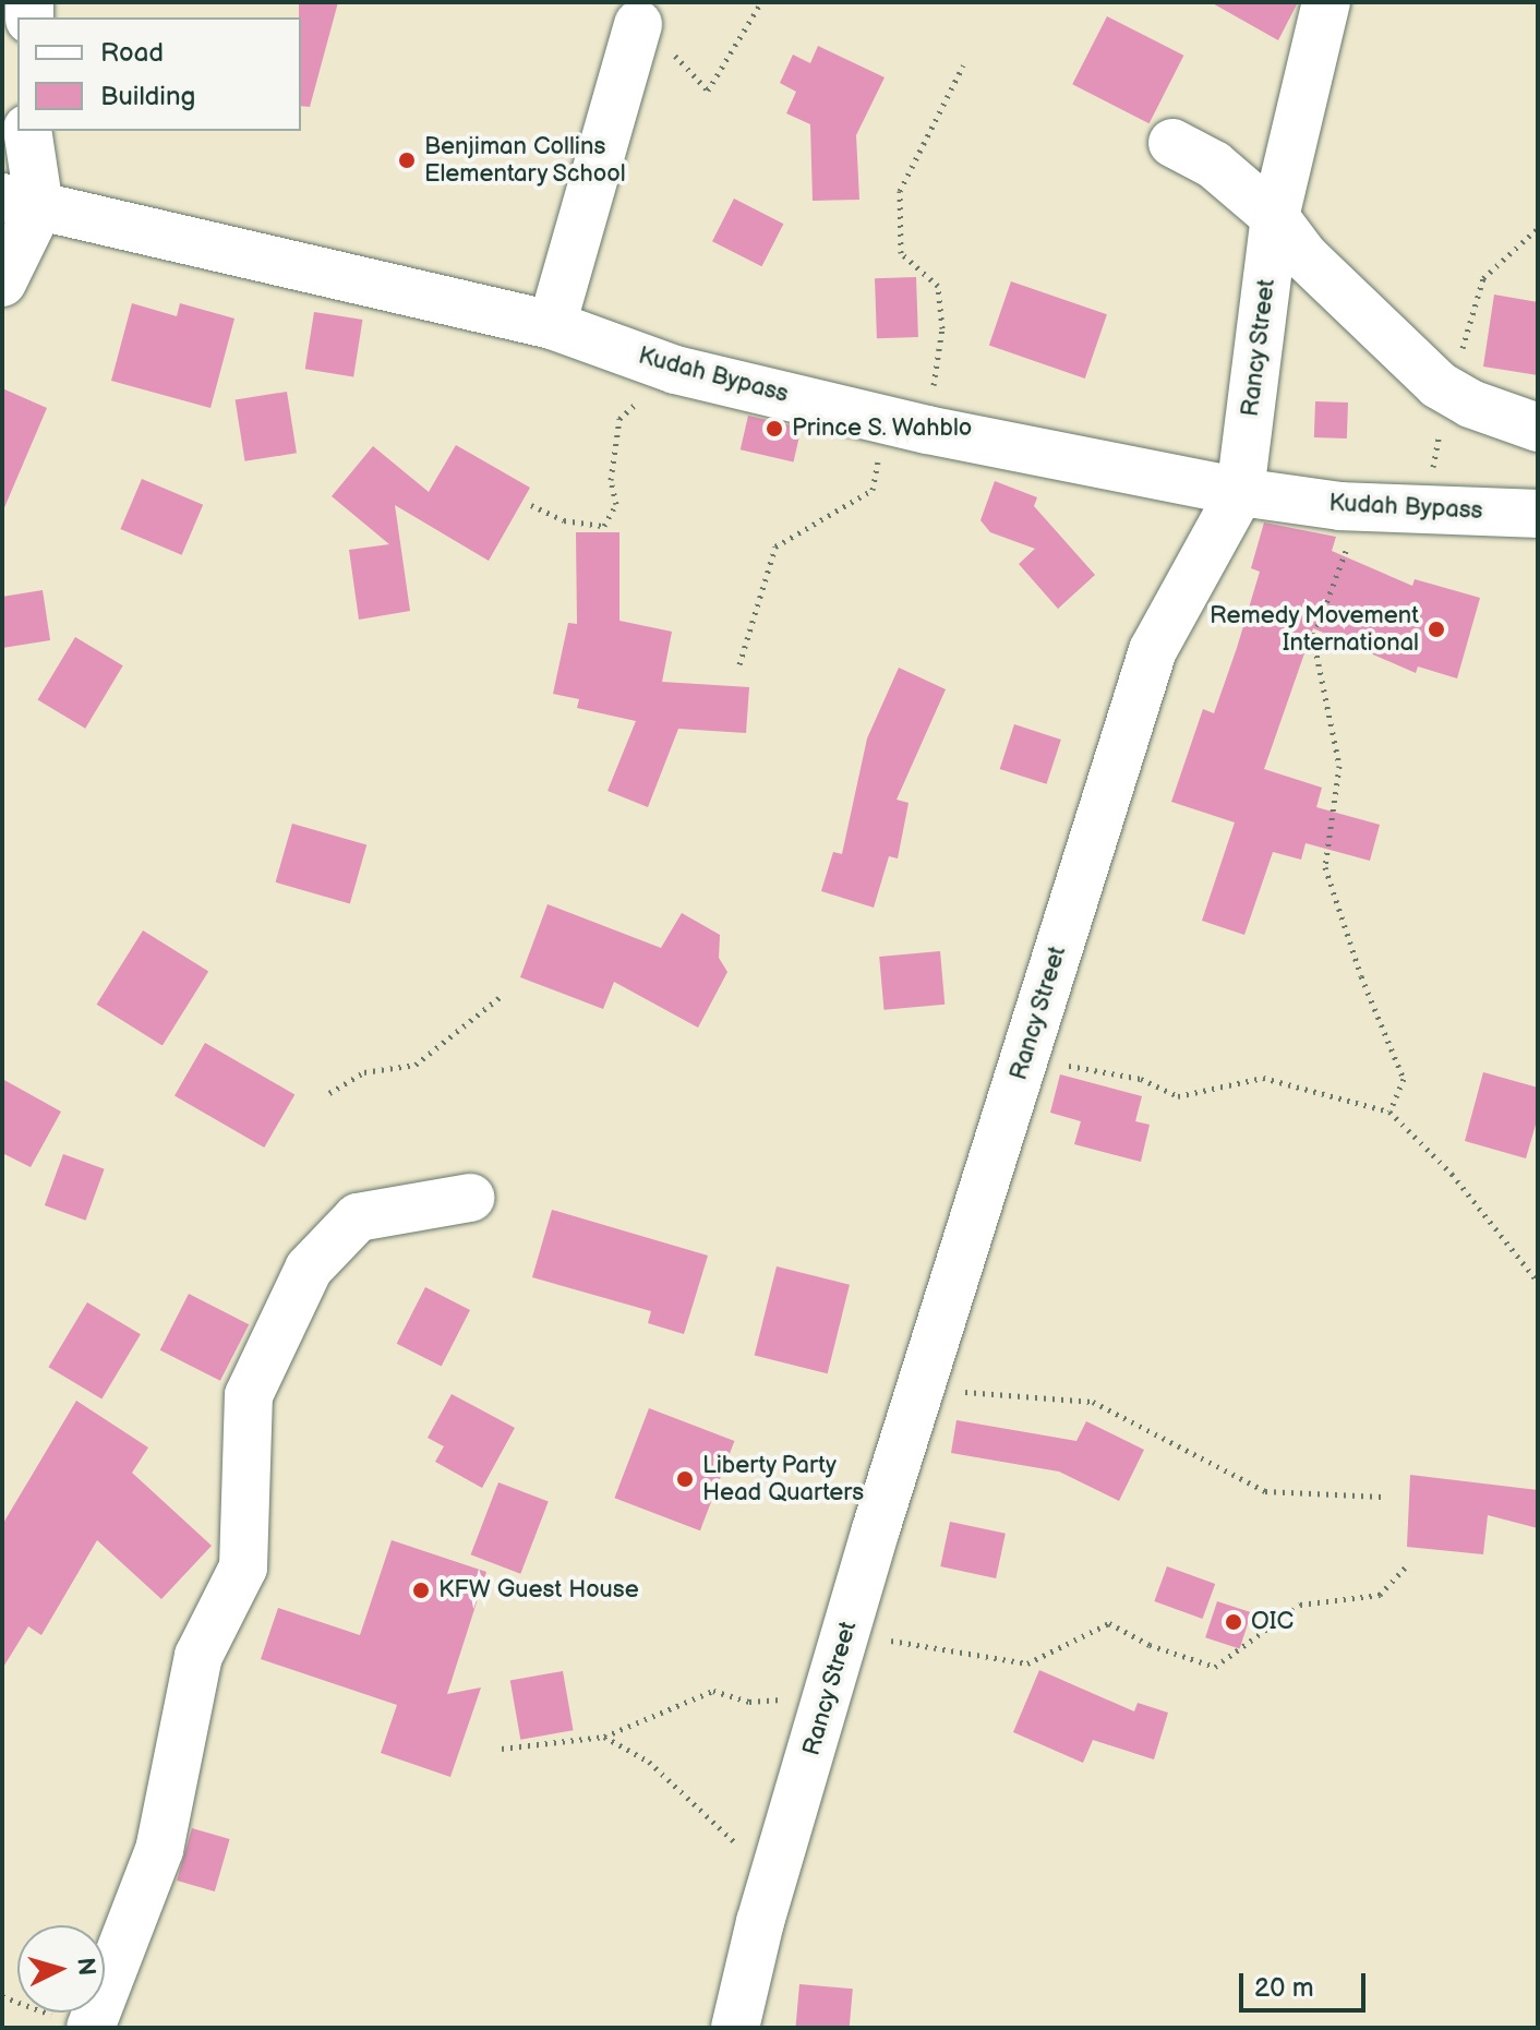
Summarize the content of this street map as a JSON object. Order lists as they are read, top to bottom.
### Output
{
  "streets": {
    "street": ["Rancy Street", "Kudah Bypass"]
  },
  "crossings": [
    ["Rancy Street", "Kudah Bypass"]
  ],
  "places": [
    "Benjiman Collins Elementary School",
    "Prince S. Wahblo",
    "Remedy Movement International",
    "Liberty Party Head Quarters",
    "KFW Guest House",
    "OIC"
  ],
  "legend": ["Road", "Building"],
  "scale_bar": "20 m",
  "north": "right"
}
